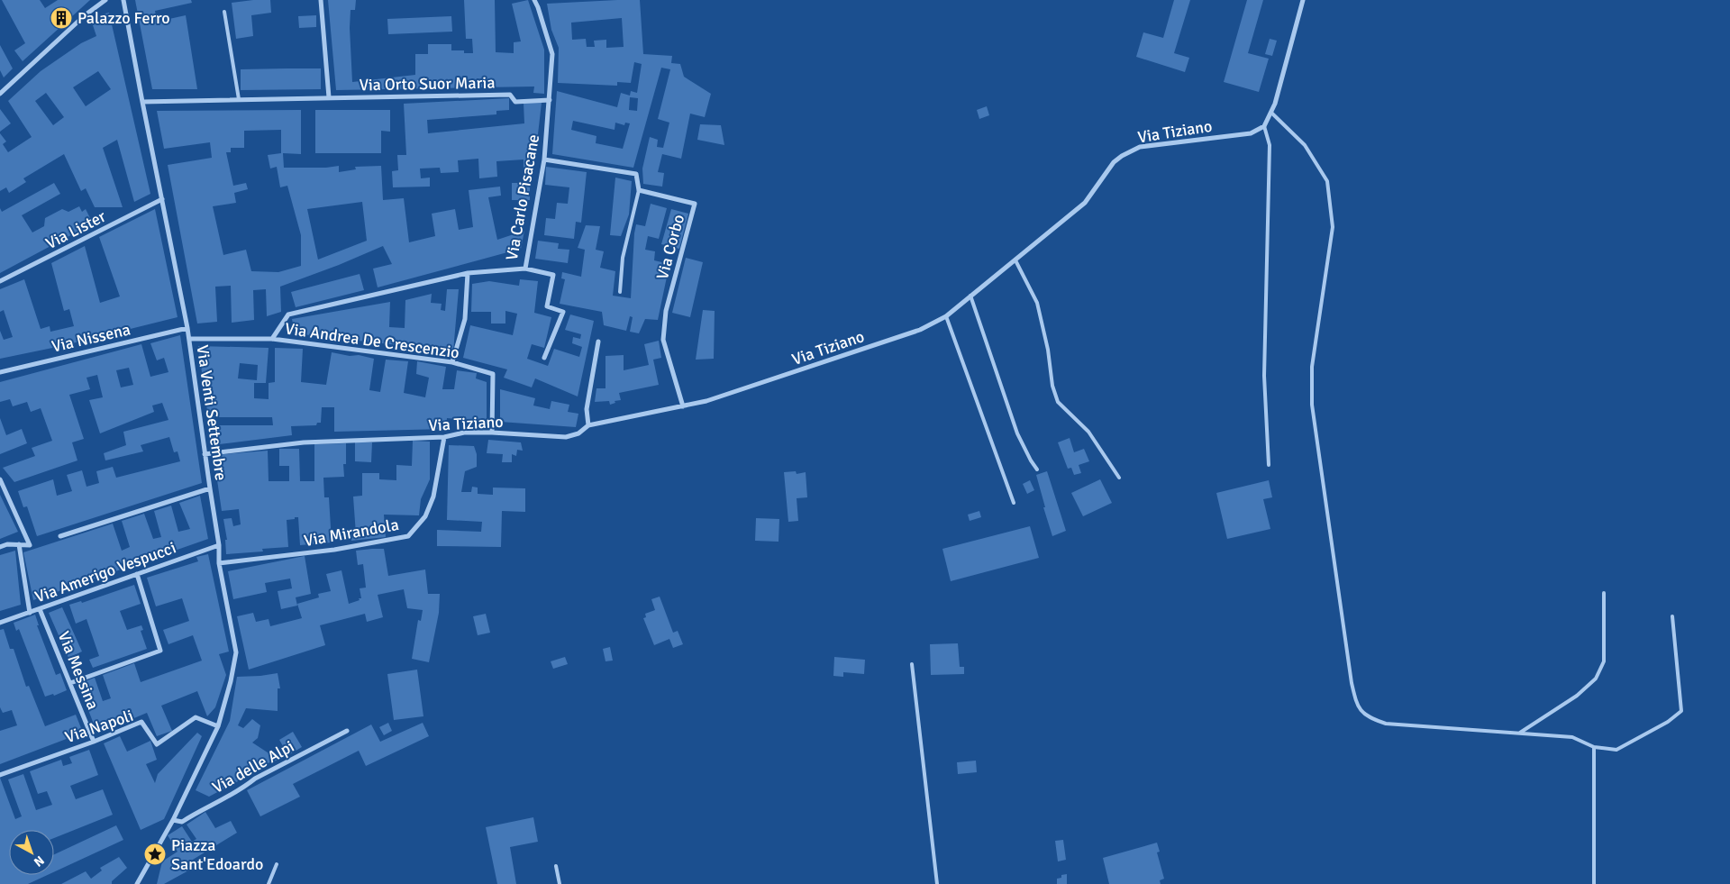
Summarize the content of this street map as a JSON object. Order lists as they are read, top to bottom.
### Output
{
  "streets": {
    "street": [
      "Via Orto Suor Maria",
      "Via Tiziano",
      "Via Carlo Pisacane",
      "Via Lister",
      "Via Corbo",
      "Via Nissena",
      "Via Andrea De Crescenzio",
      "Via Venti Settembre",
      "Via Mirandola",
      "Via Amerigo Vespucci",
      "Via Messina",
      "Via Napoli",
      "Via delle Alpi"
    ]
  },
  "crossings": [
    ["Via Orto Suor Maria", "Via Carlo Pisacane"],
    ["Via Orto Suor Maria", "Via Venti Settembre"],
    ["Via Tiziano", "Via Corbo"],
    ["Via Tiziano", "Via Andrea De Crescenzio"],
    ["Via Tiziano", "Via Venti Settembre"],
    ["Via Tiziano", "Via Mirandola"],
    ["Via Carlo Pisacane", "Via Andrea De Crescenzio"],
    ["Via Lister", "Via Venti Settembre"],
    ["Via Nissena", "Via Venti Settembre"],
    ["Via Andrea De Crescenzio", "Via Venti Settembre"],
    ["Via Venti Settembre", "Via Mirandola"],
    ["Via Venti Settembre", "Via Amerigo Vespucci"],
    ["Via Venti Settembre", "Via Napoli"],
    ["Via Venti Settembre", "Via delle Alpi"],
    ["Via Amerigo Vespucci", "Via Messina"],
    ["Via Messina", "Via Napoli"]
  ],
  "places": {
    "building": ["Palazzo Ferro"],
    "place": ["Piazza Sant'Edoardo"]
  },
  "north": "bottom right"
}
